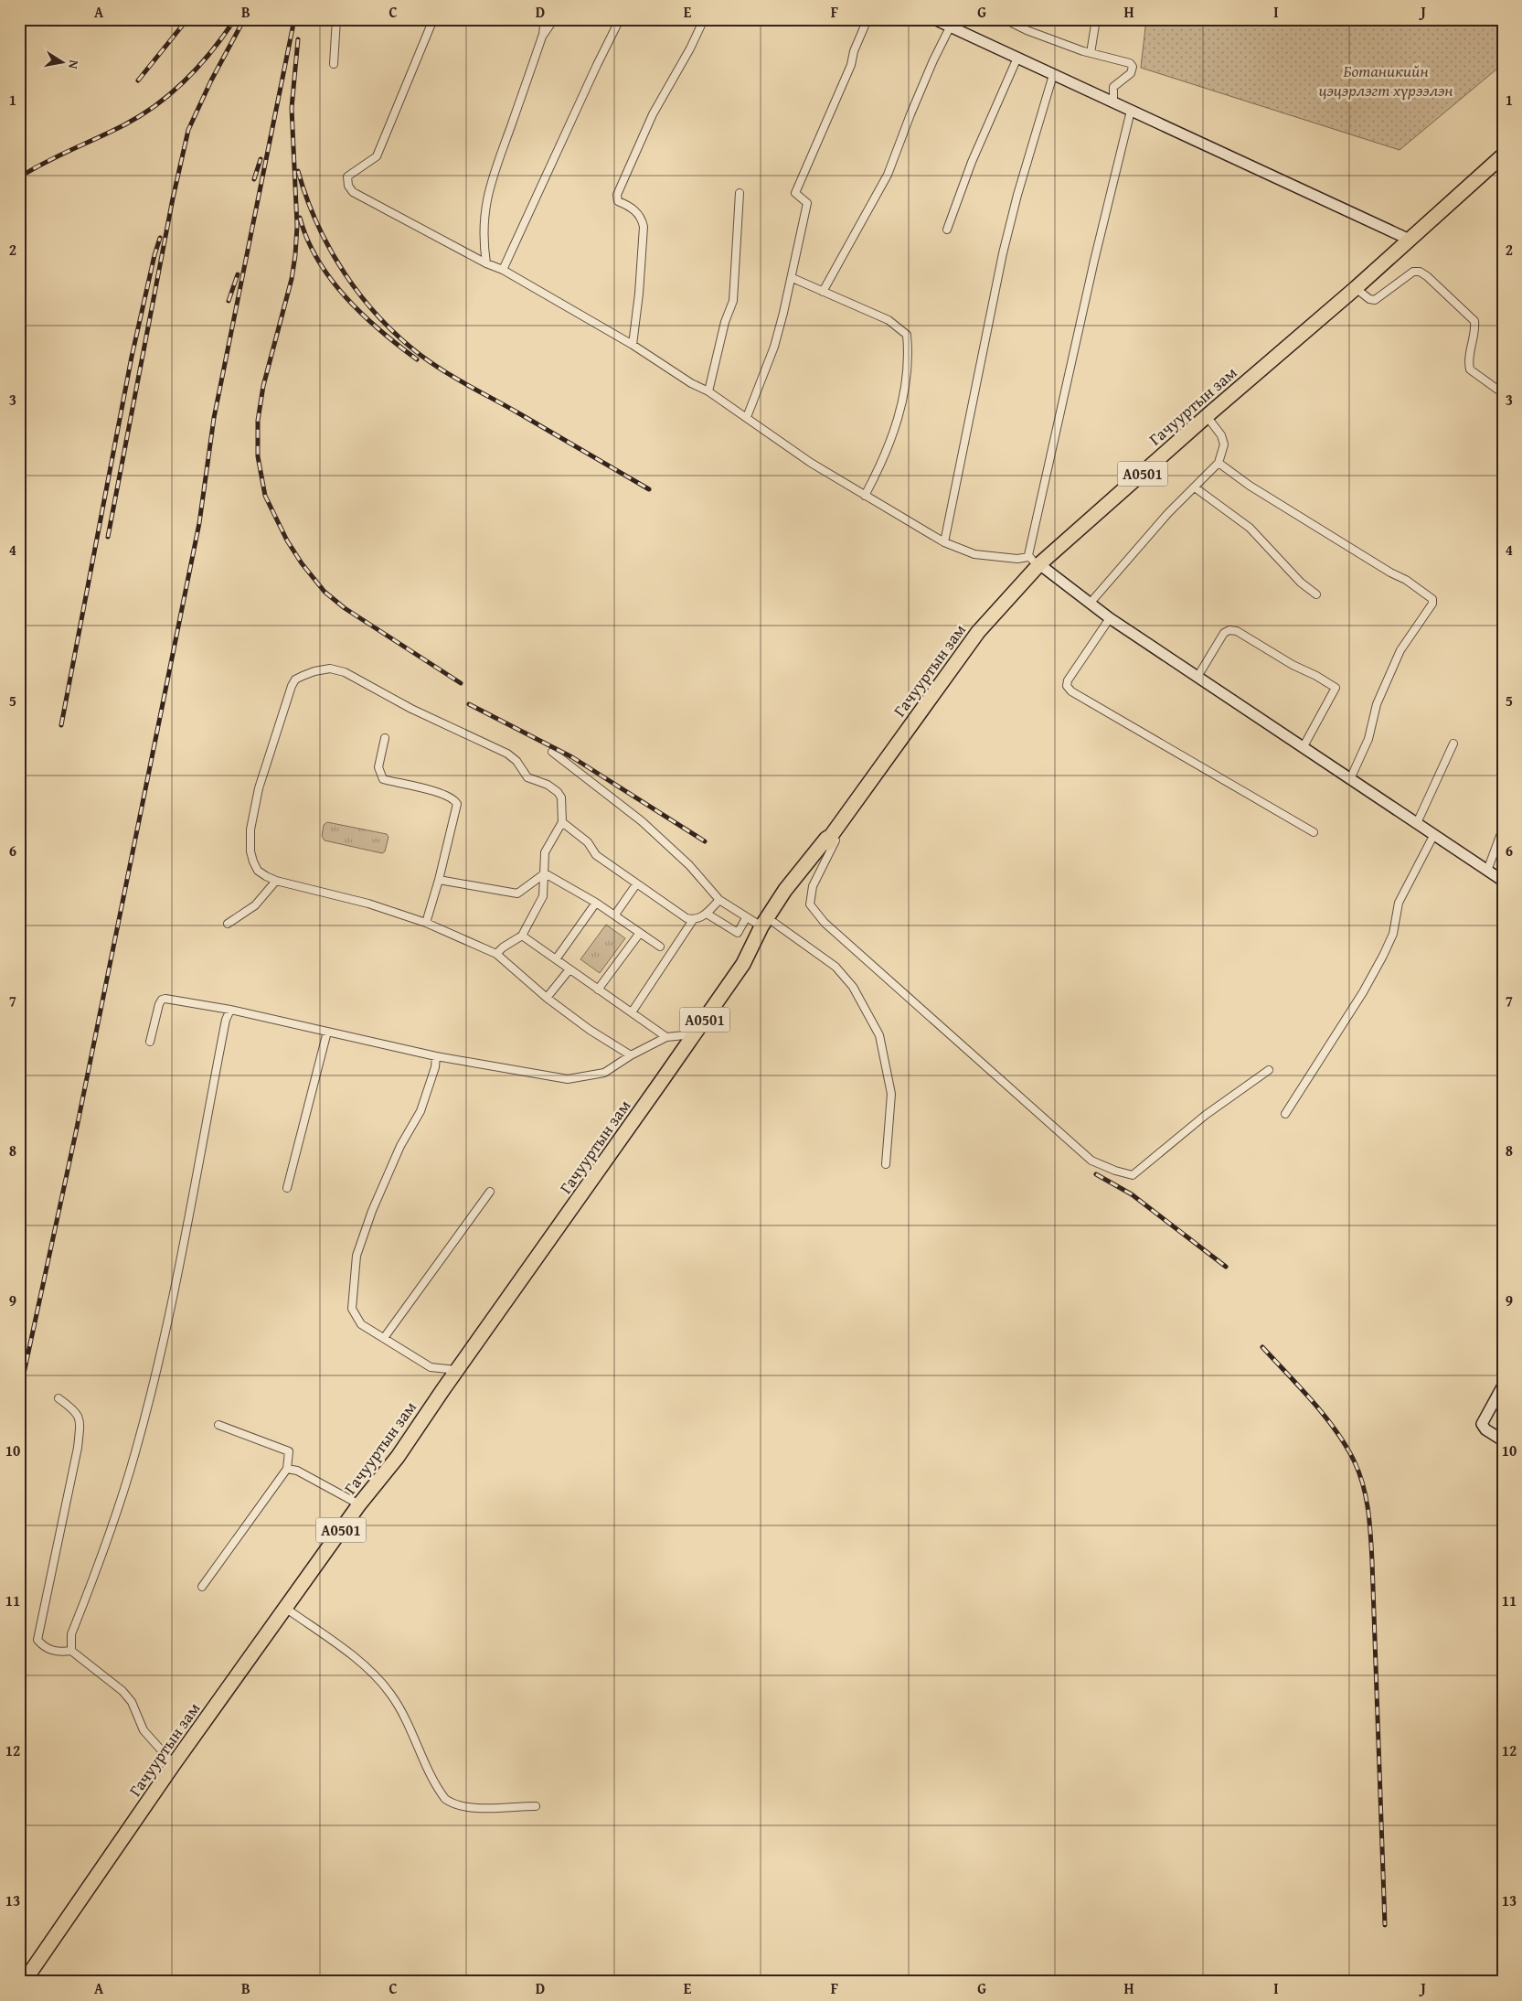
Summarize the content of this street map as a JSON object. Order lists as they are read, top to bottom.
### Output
{
  "streets": {
    "highway": ["Гачууртын зам", "A0501"]
  },
  "parks": ["Ботаникийн цэцэрлэгт хүрээлэн"],
  "north": "right",
  "grid": {
    "columns": [
      "A",
      "B",
      "C",
      "D",
      "E",
      "F",
      "G",
      "H",
      "I",
      "J"
    ],
    "rows": [
      "1",
      "2",
      "3",
      "4",
      "5",
      "6",
      "7",
      "8",
      "9",
      "10",
      "11",
      "12",
      "13"
    ]
  }
}
